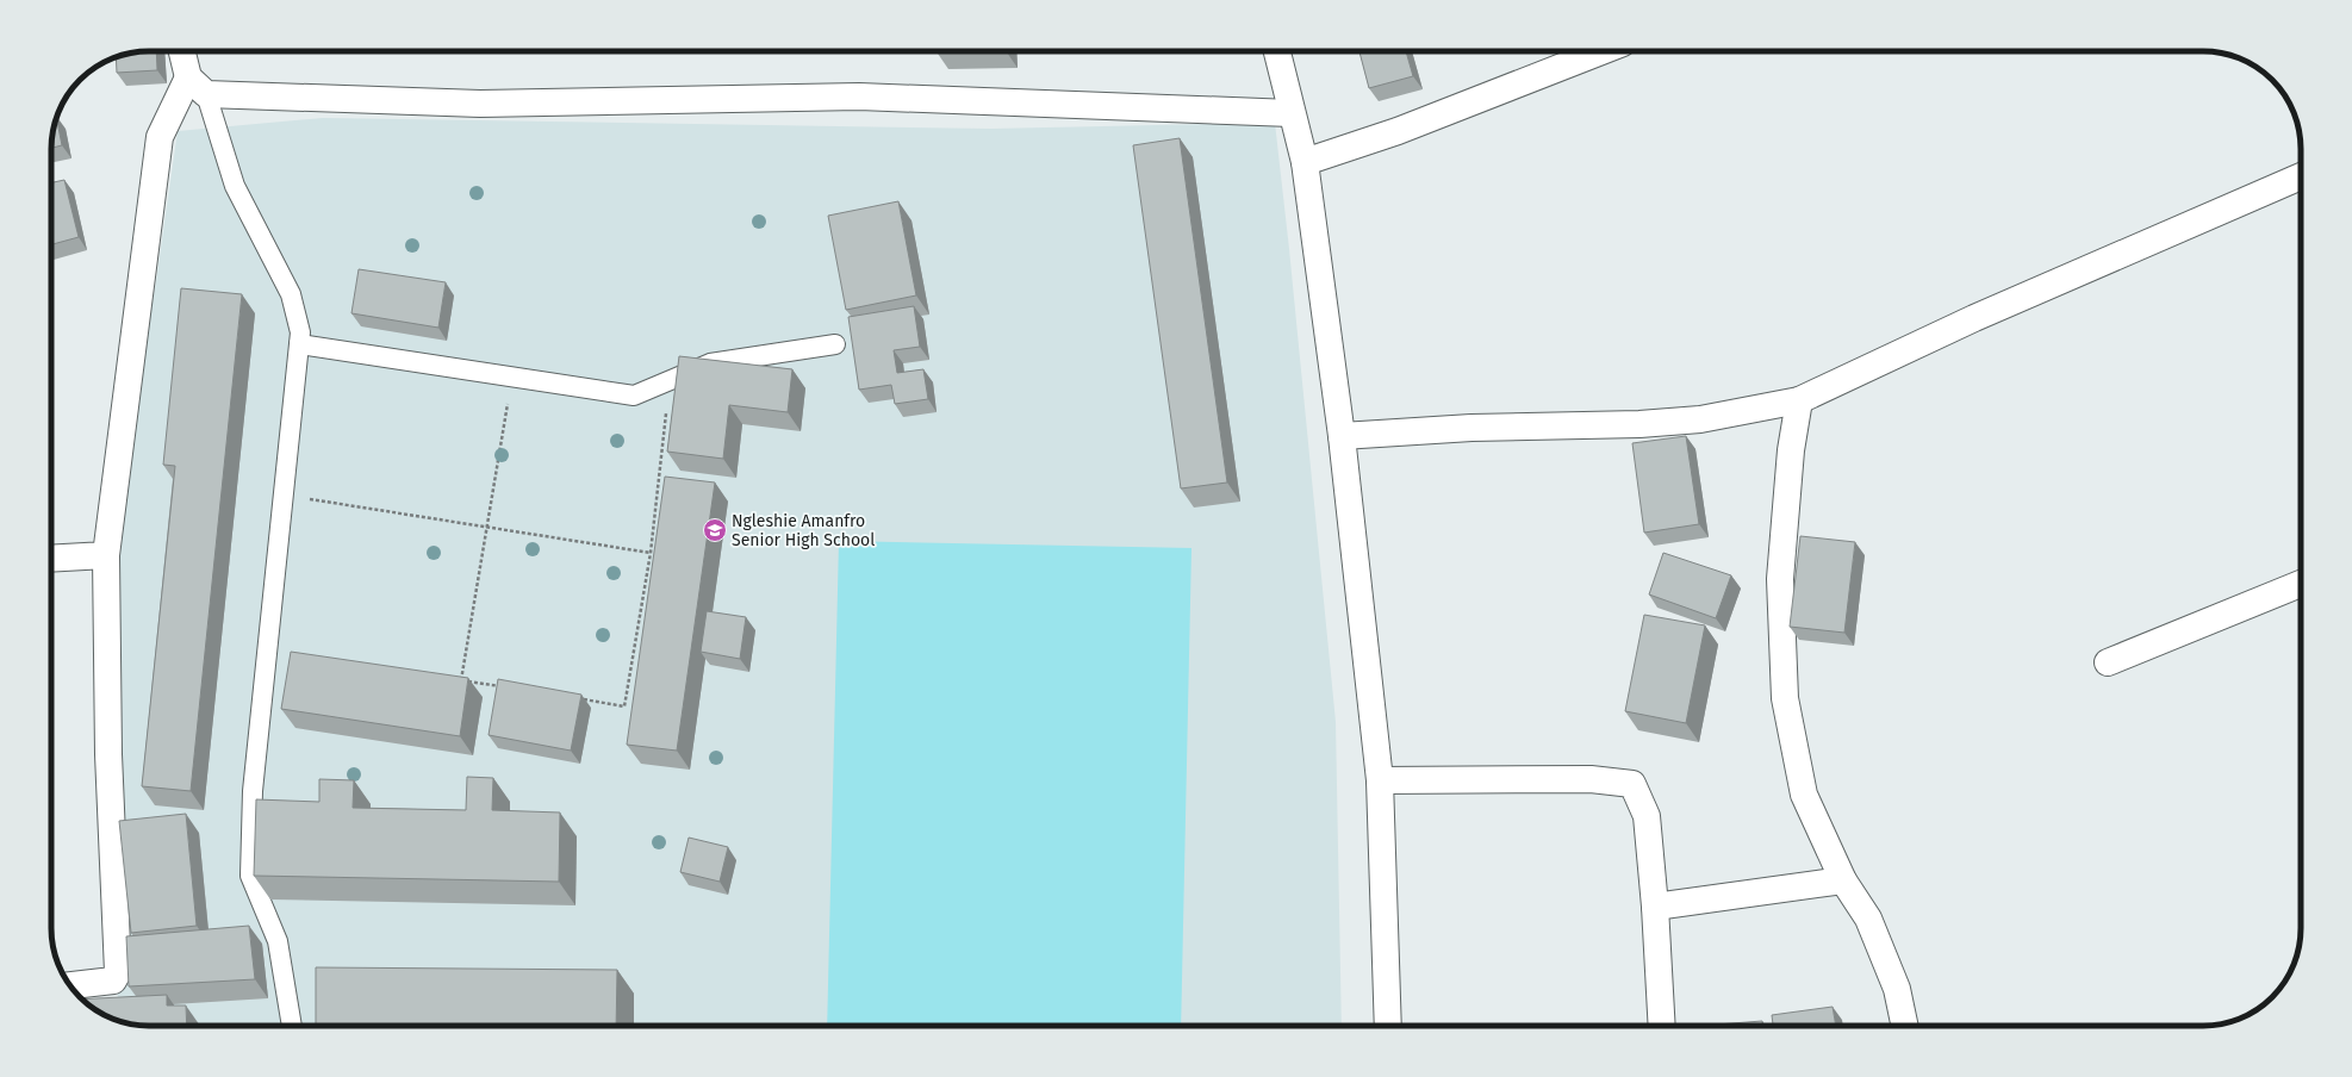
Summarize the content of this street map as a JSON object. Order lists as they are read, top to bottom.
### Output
{
  "places": {
    "school or university": ["Ngleshie Amanfro Senior High School"]
  }
}
